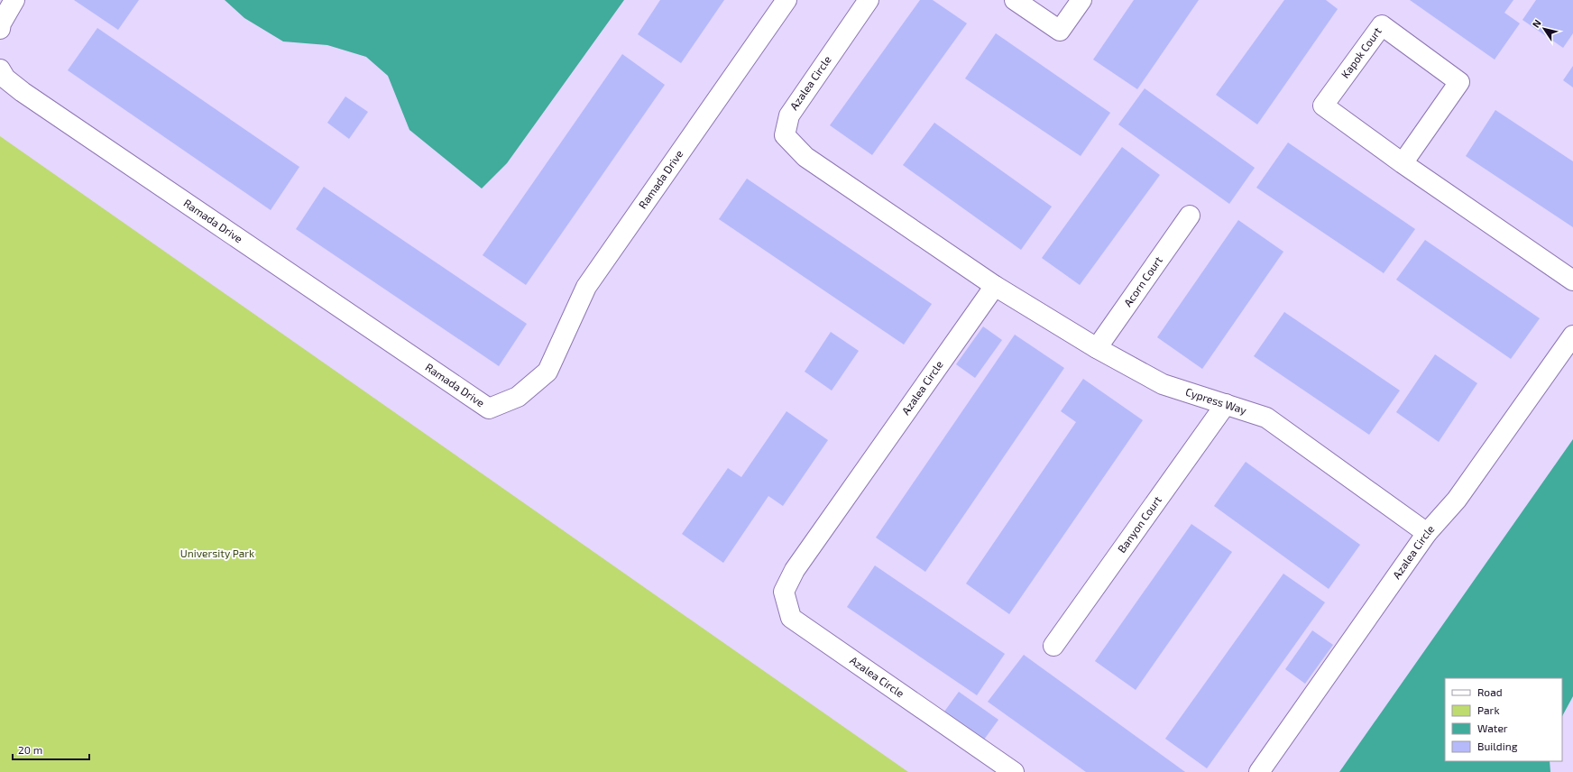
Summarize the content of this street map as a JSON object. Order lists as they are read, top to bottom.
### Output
{
  "streets": {
    "street": [
      "Kapok Court",
      "Azalea Circle",
      "Ramada Drive",
      "Acorn Court",
      "Cypress Way",
      "Banyon Court"
    ]
  },
  "crossings": [
    ["Azalea Circle", "Cypress Way"],
    ["Acorn Court", "Cypress Way"],
    ["Cypress Way", "Banyon Court"]
  ],
  "parks": ["University Park"],
  "legend": [
    "Road",
    "Park",
    "Water",
    "Building"
  ],
  "scale_bar": "20 m",
  "north": "top left"
}
